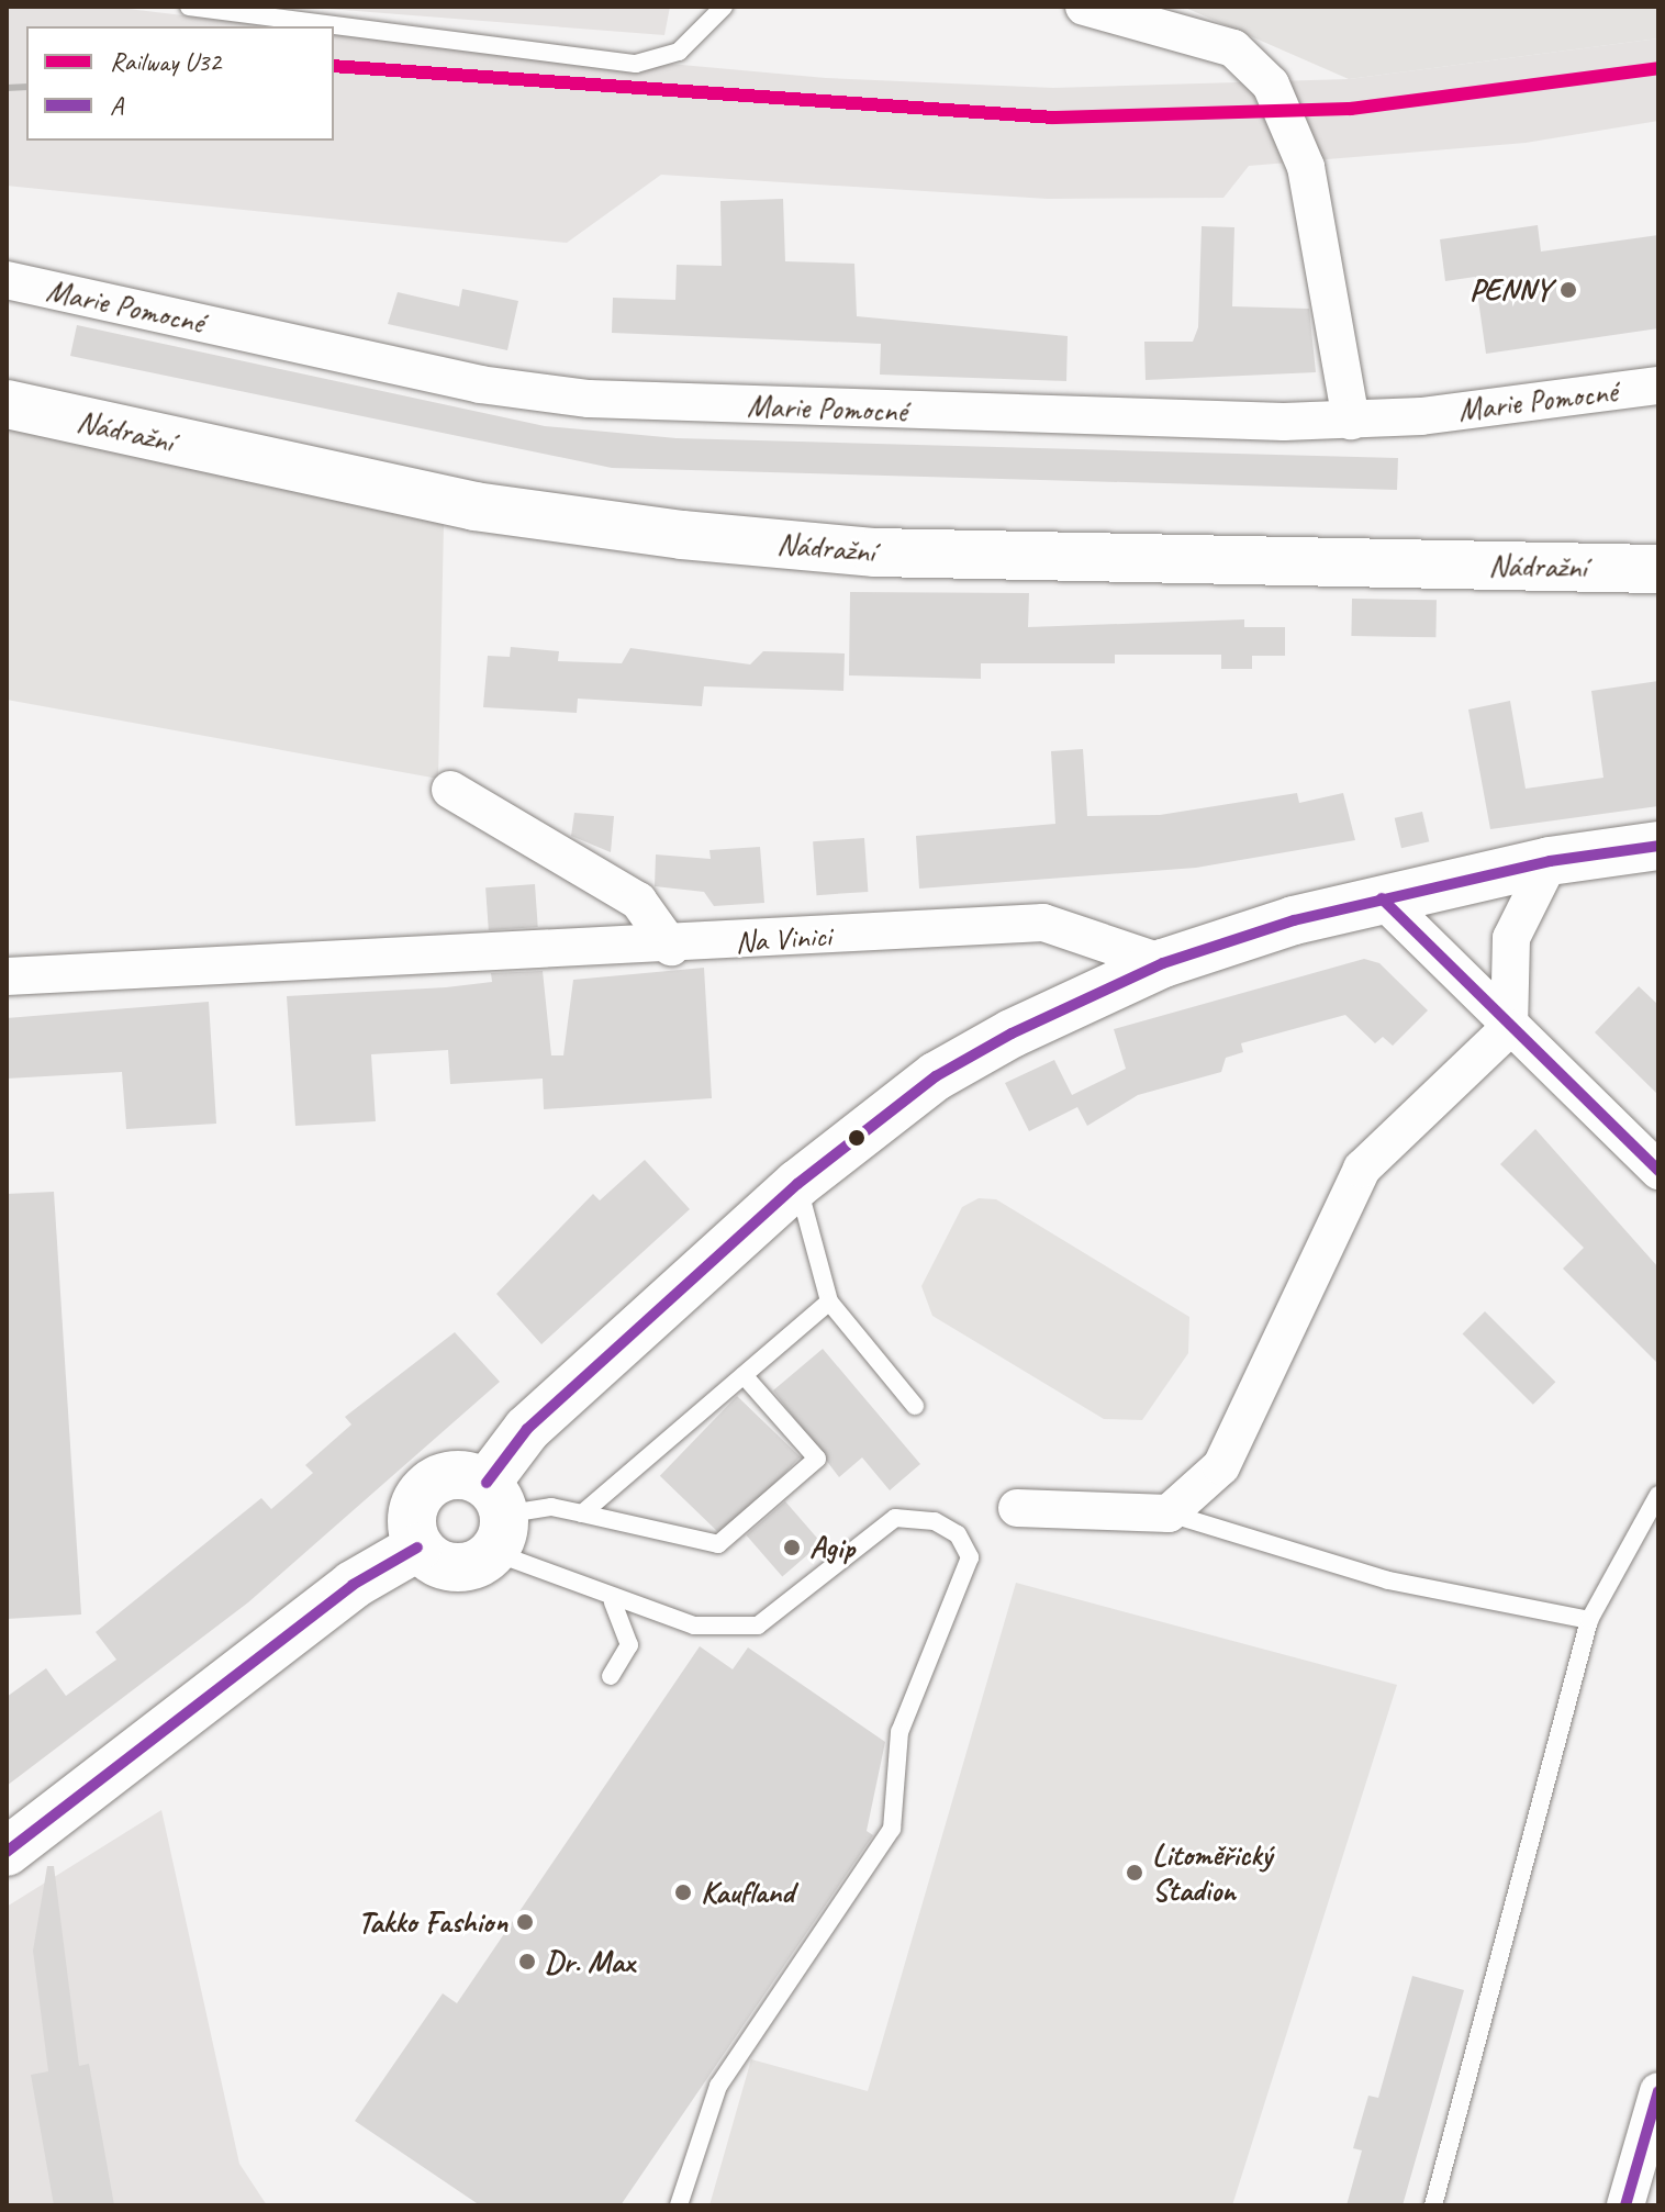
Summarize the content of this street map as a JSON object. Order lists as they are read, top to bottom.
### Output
{
  "streets": {
    "main road": ["Nádražní"],
    "street": ["Marie Pomocné", "Na Vinici"]
  },
  "places": [
    "PENNY",
    "Agip",
    "Litoměřický Stadion",
    "Kaufland",
    "Takko Fashion",
    "Dr. Max"
  ],
  "lines": ["rail line U32", "transit line A"],
  "legend": ["Railway U32", "A"]
}
